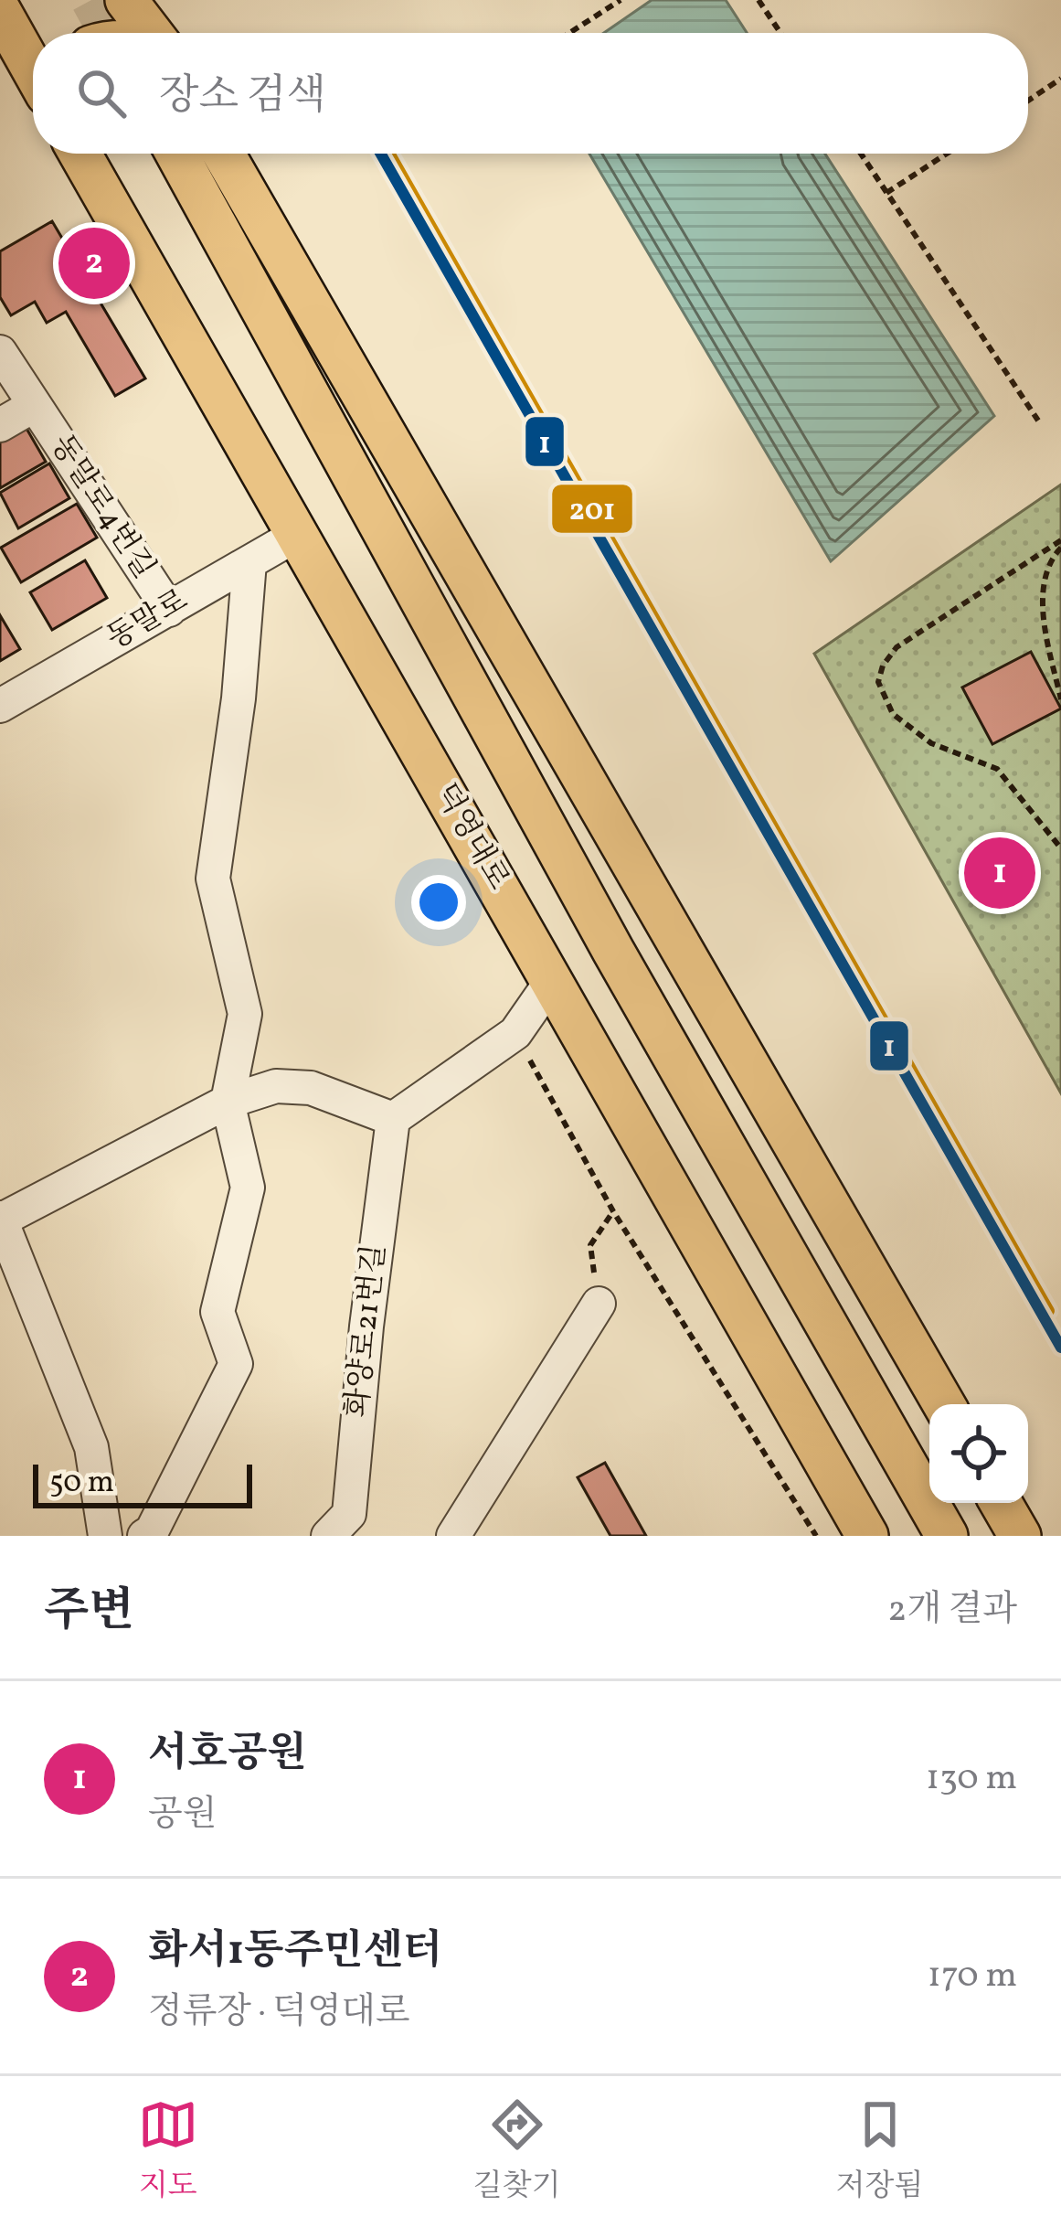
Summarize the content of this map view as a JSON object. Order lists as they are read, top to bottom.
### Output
{
  "streets": {
    "main road": ["덕영대로"],
    "street": ["동말로4번길", "동말로", "화양로21번길"]
  },
  "crossings": [
    ["동말로4번길", "동말로"],
    ["동말로", "덕영대로"]
  ],
  "lines": ["transit line 1", "transit line 201"],
  "scale_bar": "50 m",
  "page": {
    "search": "장소 검색",
    "pins": ["2", "1"],
    "scale": "50 m",
    "heading": ["주변", "2개 결과"],
    "list": [
      {
        "mark": "1",
        "name": "서호공원",
        "note": "공원",
        "value": "130 m"
      },
      {
        "mark": "2",
        "name": "화서1동주민센터",
        "note": "정류장 · 덕영대로",
        "value": "170 m"
      }
    ],
    "nav": ["지도", "길찾기", "저장됨"]
  }
}
